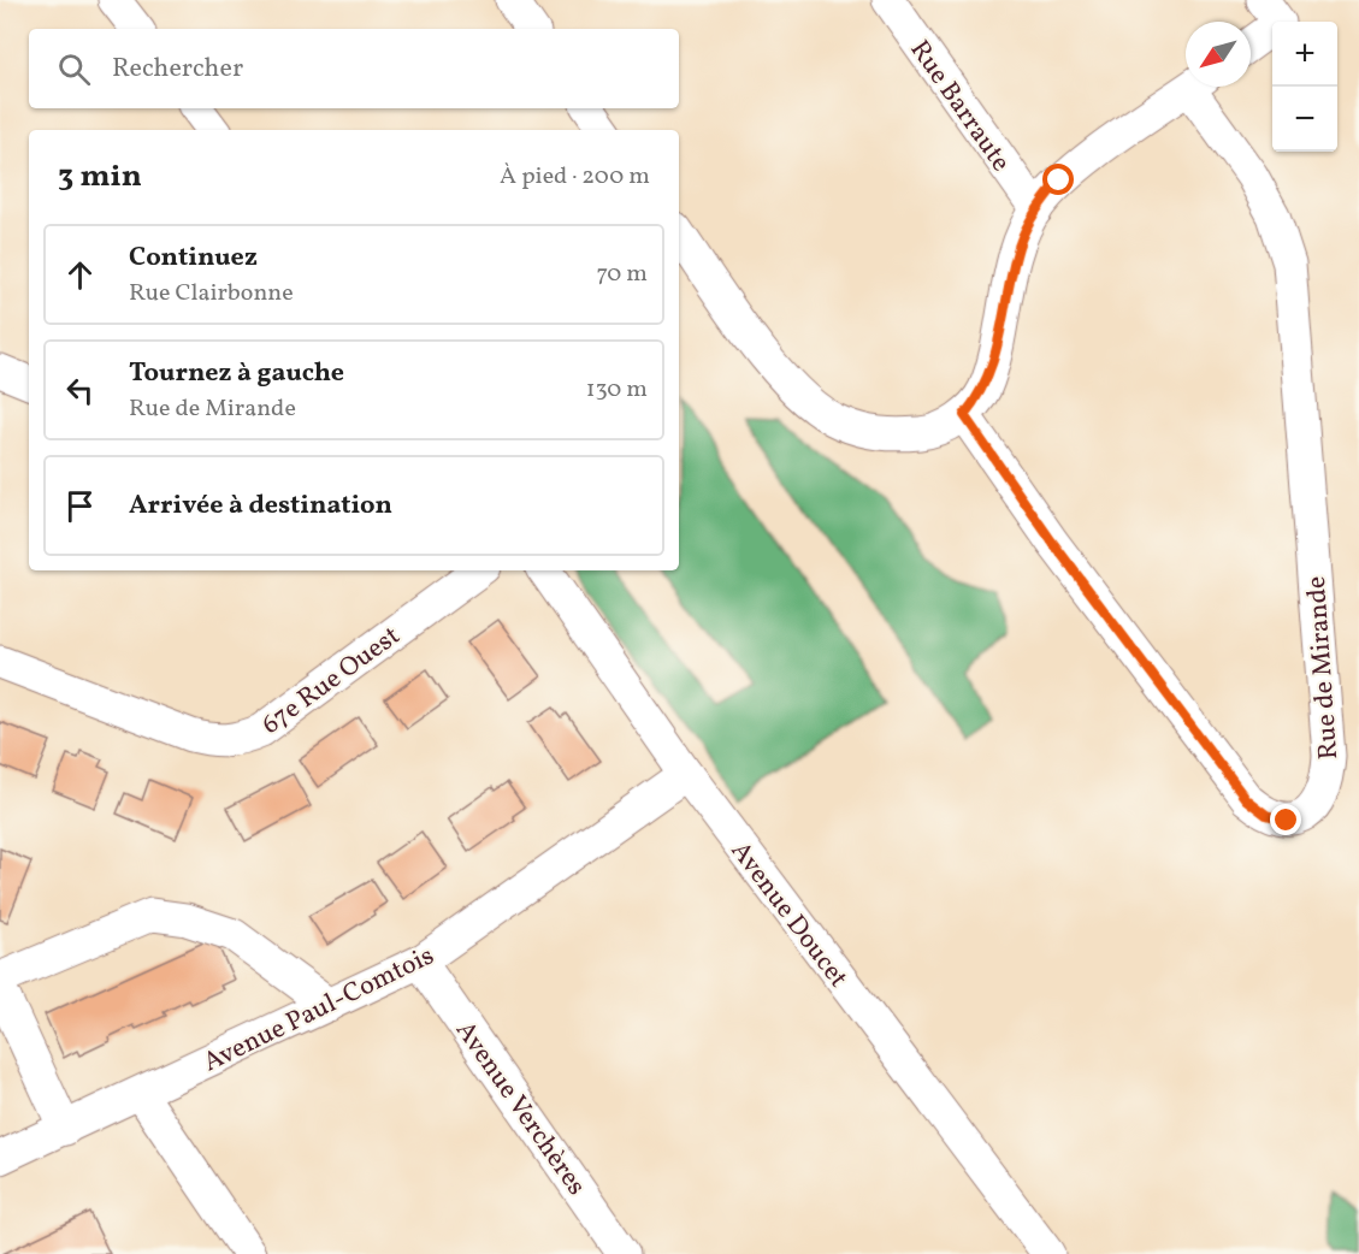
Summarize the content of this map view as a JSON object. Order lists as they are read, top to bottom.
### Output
{
  "streets": {
    "street": [
      "Rue Barraute",
      "Rue de Mirande",
      "67e Rue Ouest",
      "Avenue Doucet",
      "Avenue Paul-Comtois",
      "Avenue Verchères"
    ]
  },
  "crossings": [
    ["Avenue Doucet", "Avenue Paul-Comtois"],
    ["Avenue Paul-Comtois", "Avenue Verchères"]
  ],
  "north": "bottom left",
  "page": {
    "map_buttons": ["+", "−"],
    "search": "Rechercher",
    "heading": ["3 min", "À pied · 200 m"],
    "list": [
      ["Continuez", "Rue Clairbonne", "70 m"],
      ["Tournez à gauche", "Rue de Mirande", "130 m"],
      "Arrivée à destination"
    ]
  }
}
